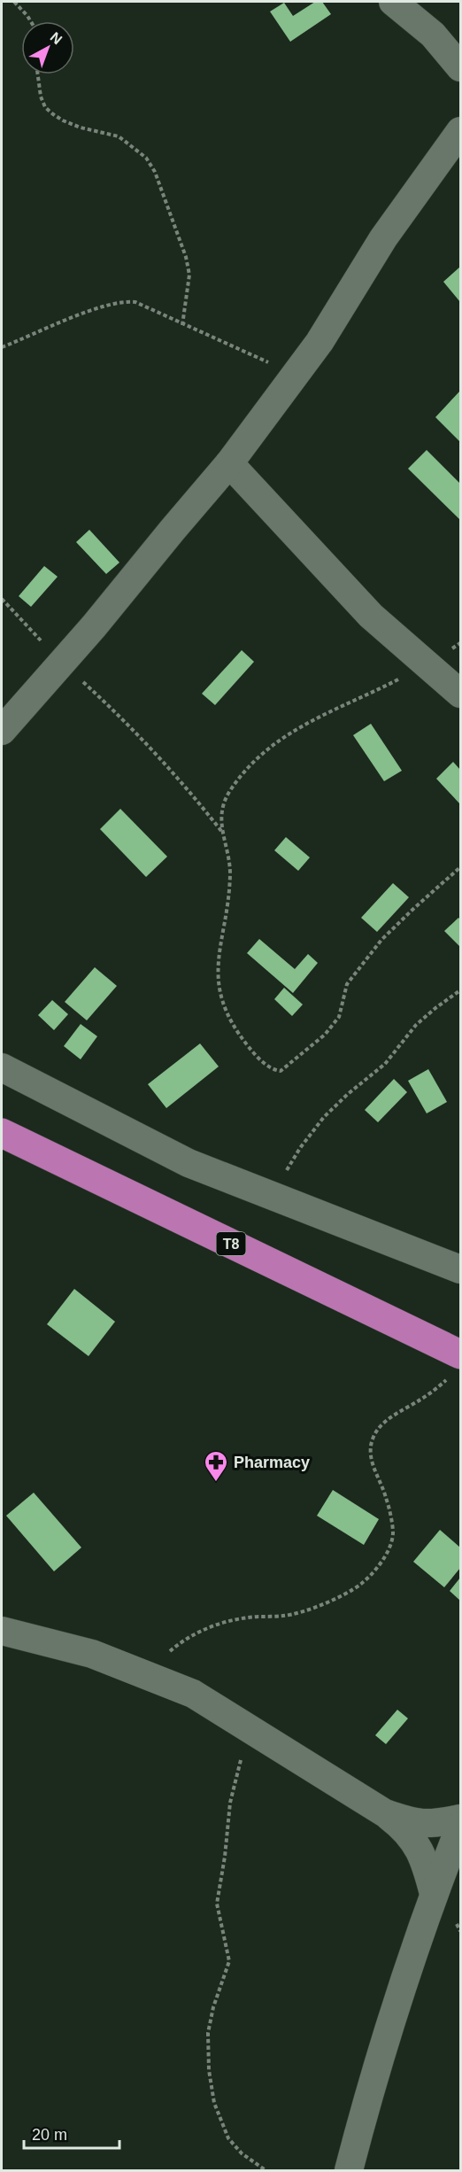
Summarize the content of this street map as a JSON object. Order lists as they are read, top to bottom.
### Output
{
  "streets": {
    "highway": ["T8"]
  },
  "places": {
    "pharmacy": ["Pharmacy"]
  },
  "scale_bar": "20 m",
  "north": "top right"
}
